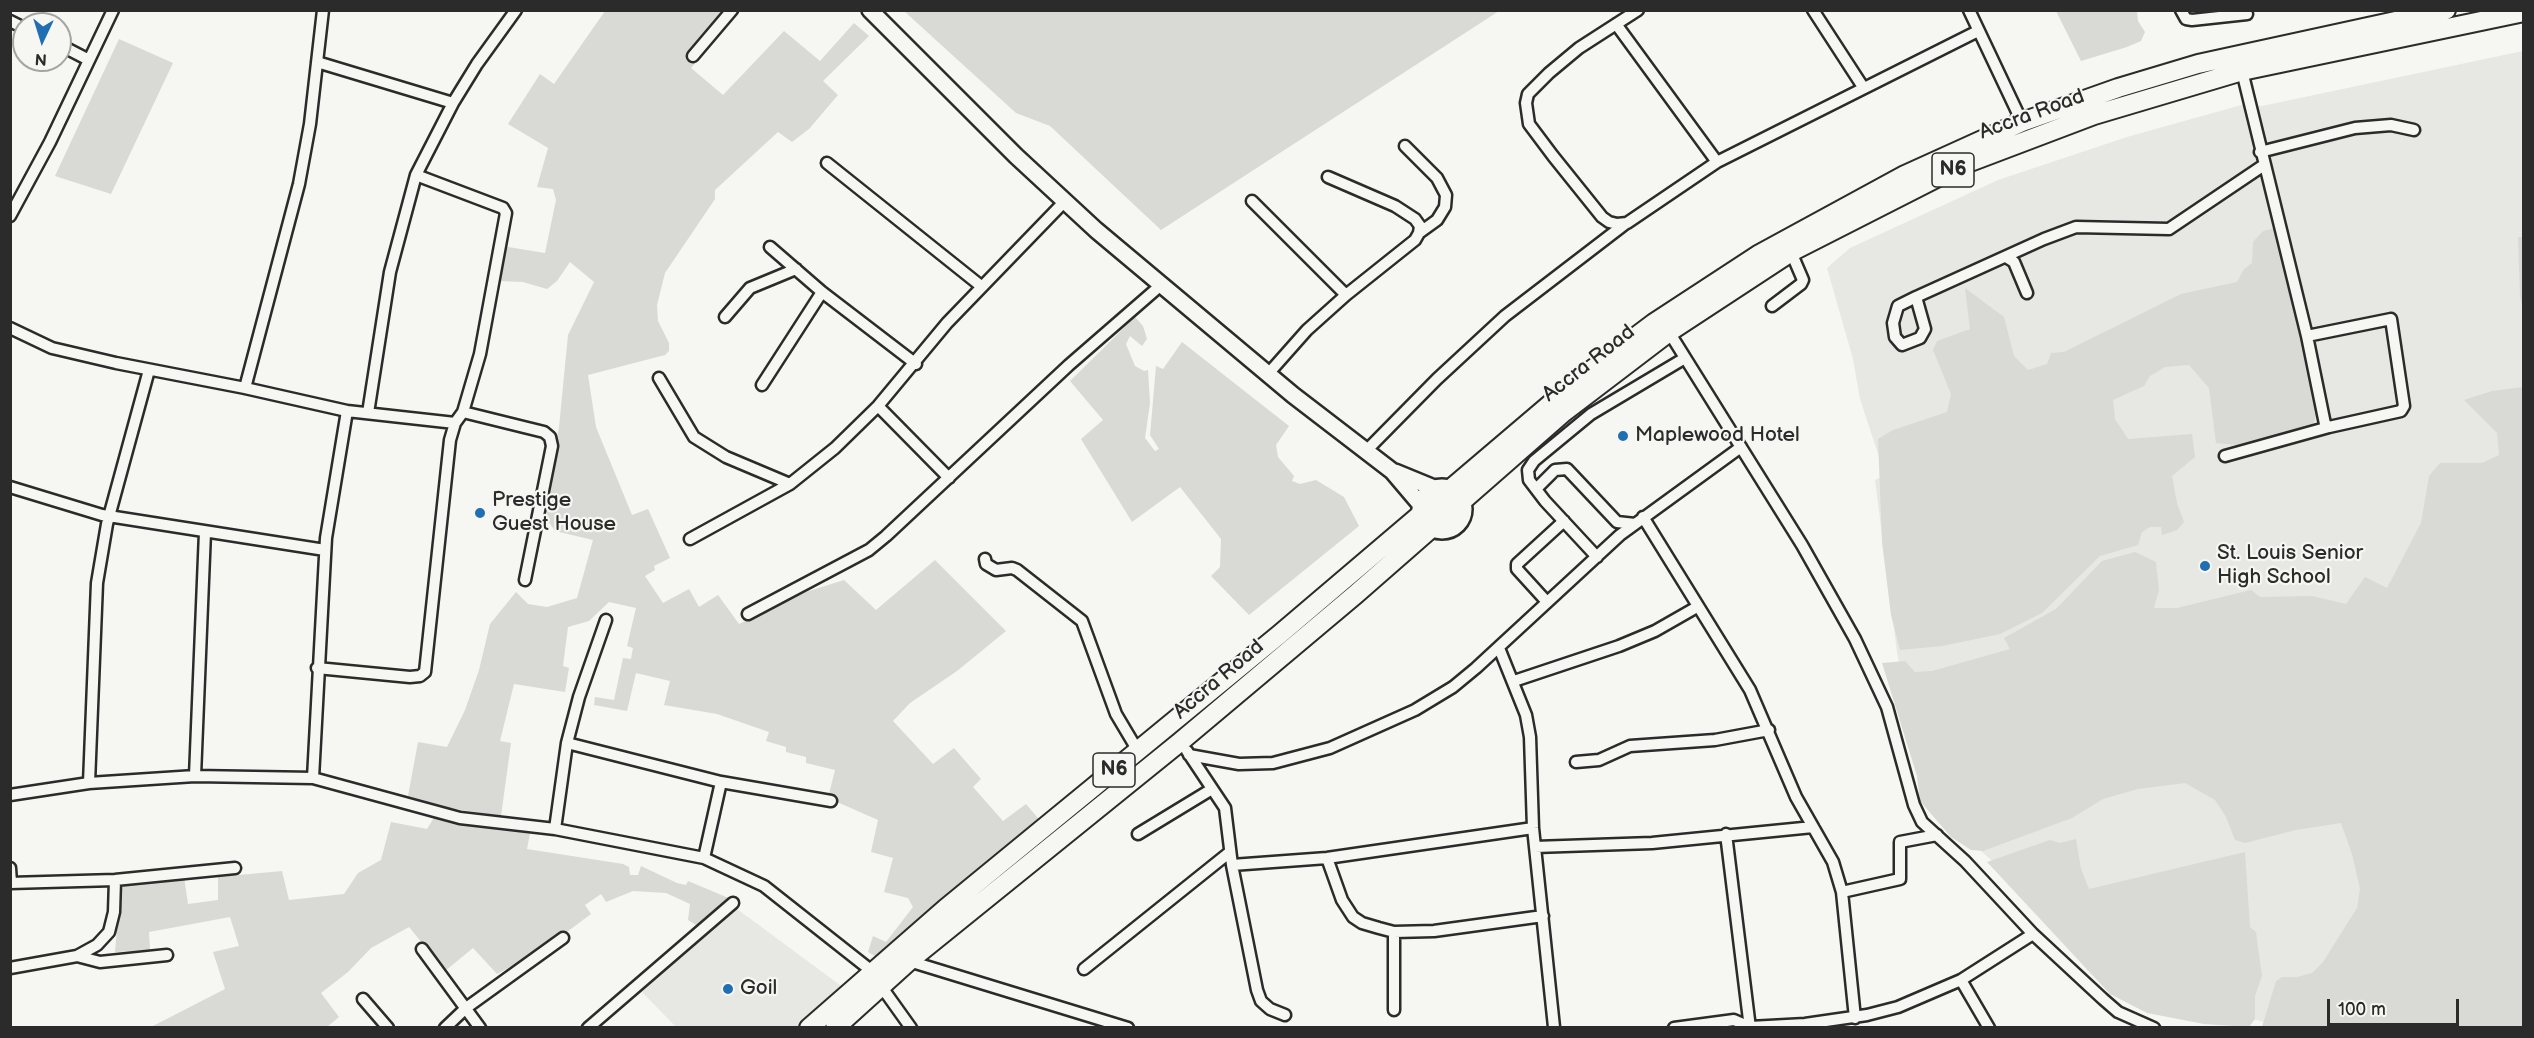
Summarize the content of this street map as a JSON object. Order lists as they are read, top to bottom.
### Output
{
  "streets": {
    "highway": ["Accra Road", "N6"]
  },
  "places": [
    "Maplewood Hotel",
    "Prestige Guest House",
    "St. Louis Senior High School",
    "Goil"
  ],
  "scale_bar": "100 m",
  "north": "bottom"
}
